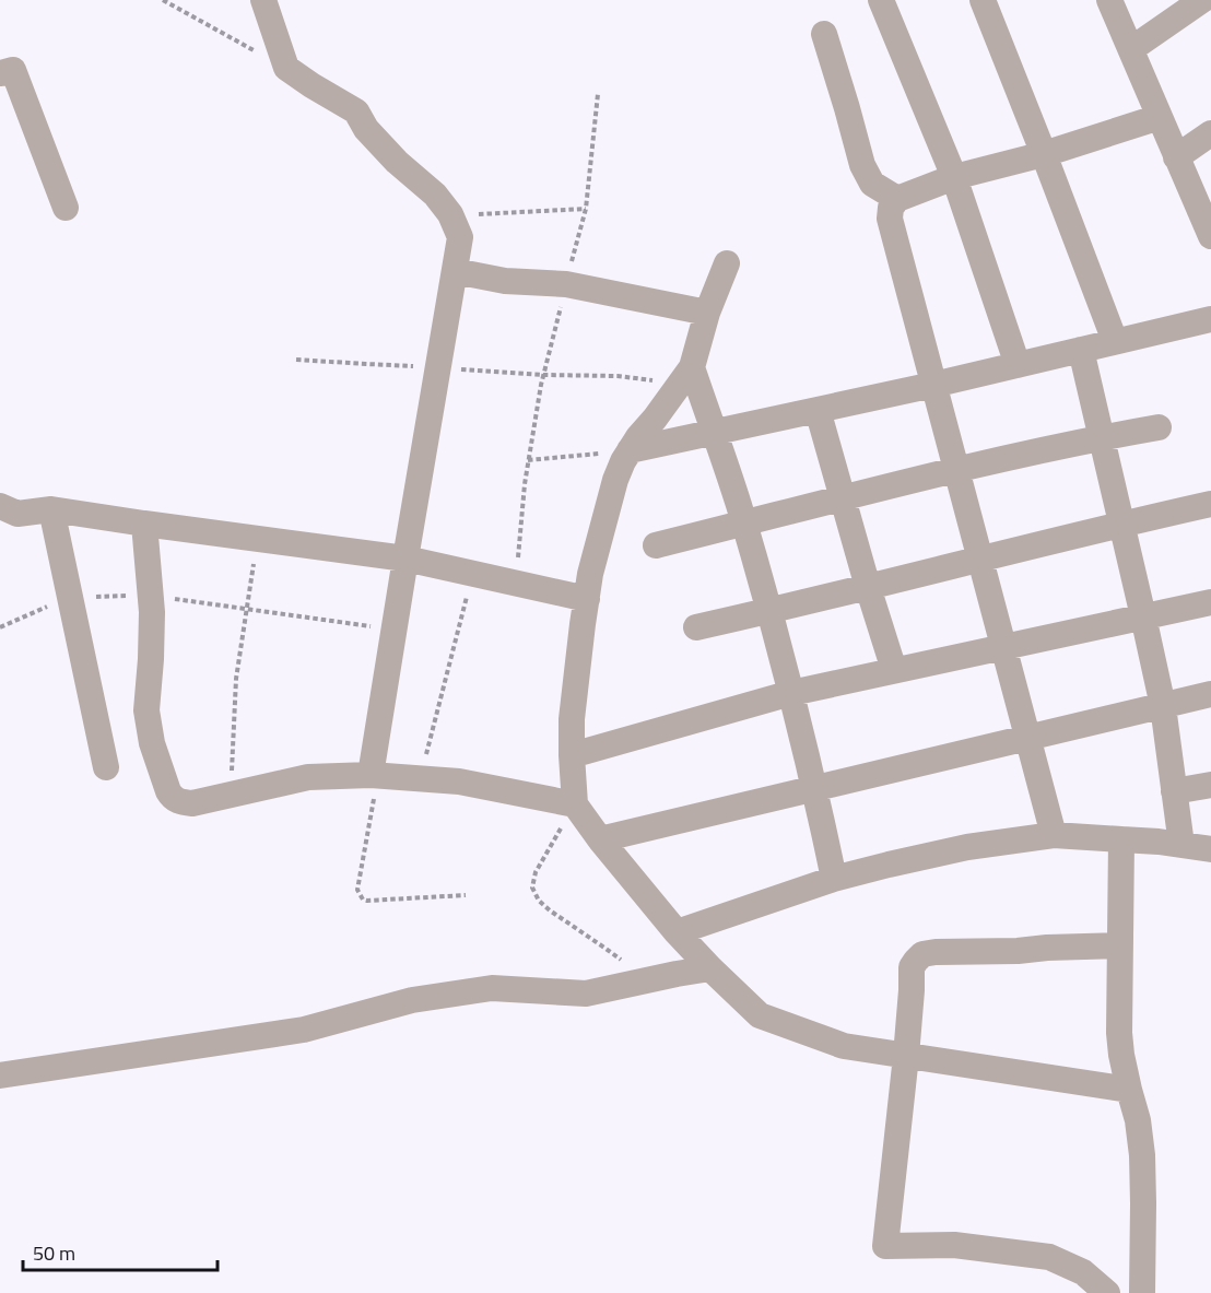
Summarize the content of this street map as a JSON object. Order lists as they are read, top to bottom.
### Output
{
  "scale_bar": "50 m"
}
